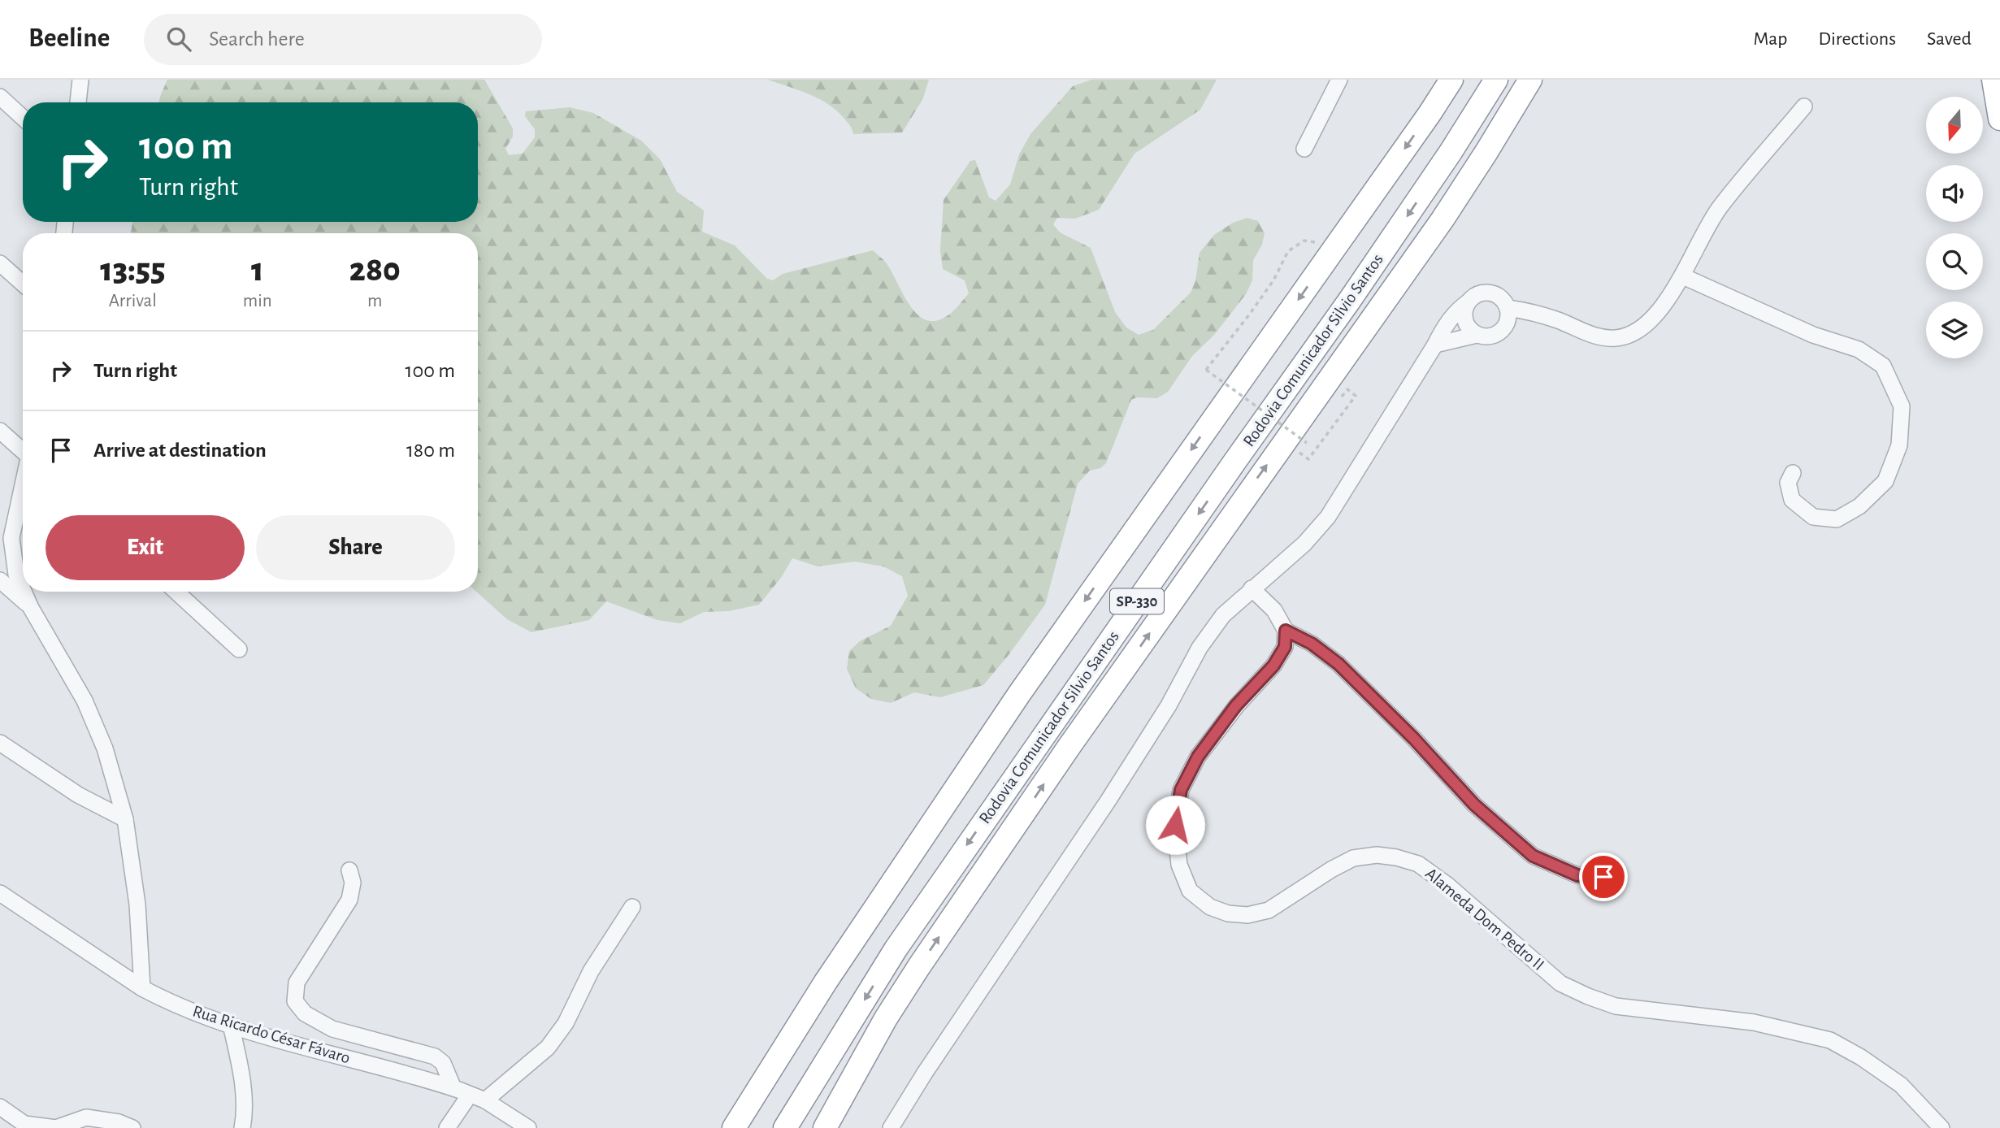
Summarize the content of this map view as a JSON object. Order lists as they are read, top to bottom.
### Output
{
  "streets": {
    "highway": ["Rodovia Comunicador Silvio Santos", "SP-330"],
    "street": ["Alameda Dom Pedro II", "Rua Ricardo César Fávaro"]
  },
  "north": "bottom",
  "page": {
    "header": "Beeline",
    "search": "Search here",
    "nav": ["Map", "Directions", "Saved"],
    "turn": ["100 m", "Turn right"],
    "eta": [
      "13:55",
      "Arrival",
      "1",
      "min",
      "280",
      "m"
    ],
    "list": [
      {
        "name": "Turn right",
        "value": "100 m"
      },
      {
        "name": "Arrive at destination",
        "value": "180 m"
      }
    ],
    "buttons": ["Exit", "Share"]
  }
}
